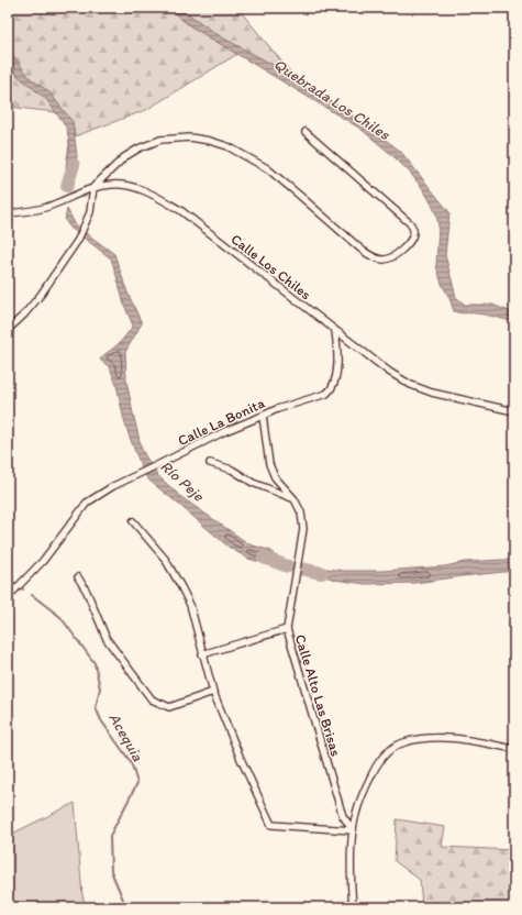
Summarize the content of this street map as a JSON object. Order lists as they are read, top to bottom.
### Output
{
  "streets": {
    "street": ["Calle Los Chiles", "Calle La Bonita", "Calle Alto Las Brisas"]
  },
  "crossings": [
    ["Calle Los Chiles", "Calle La Bonita"],
    ["Calle La Bonita", "Calle Alto Las Brisas"]
  ],
  "water": ["Quebrada Los Chiles", "Río Peje", "Acequia"]
}
